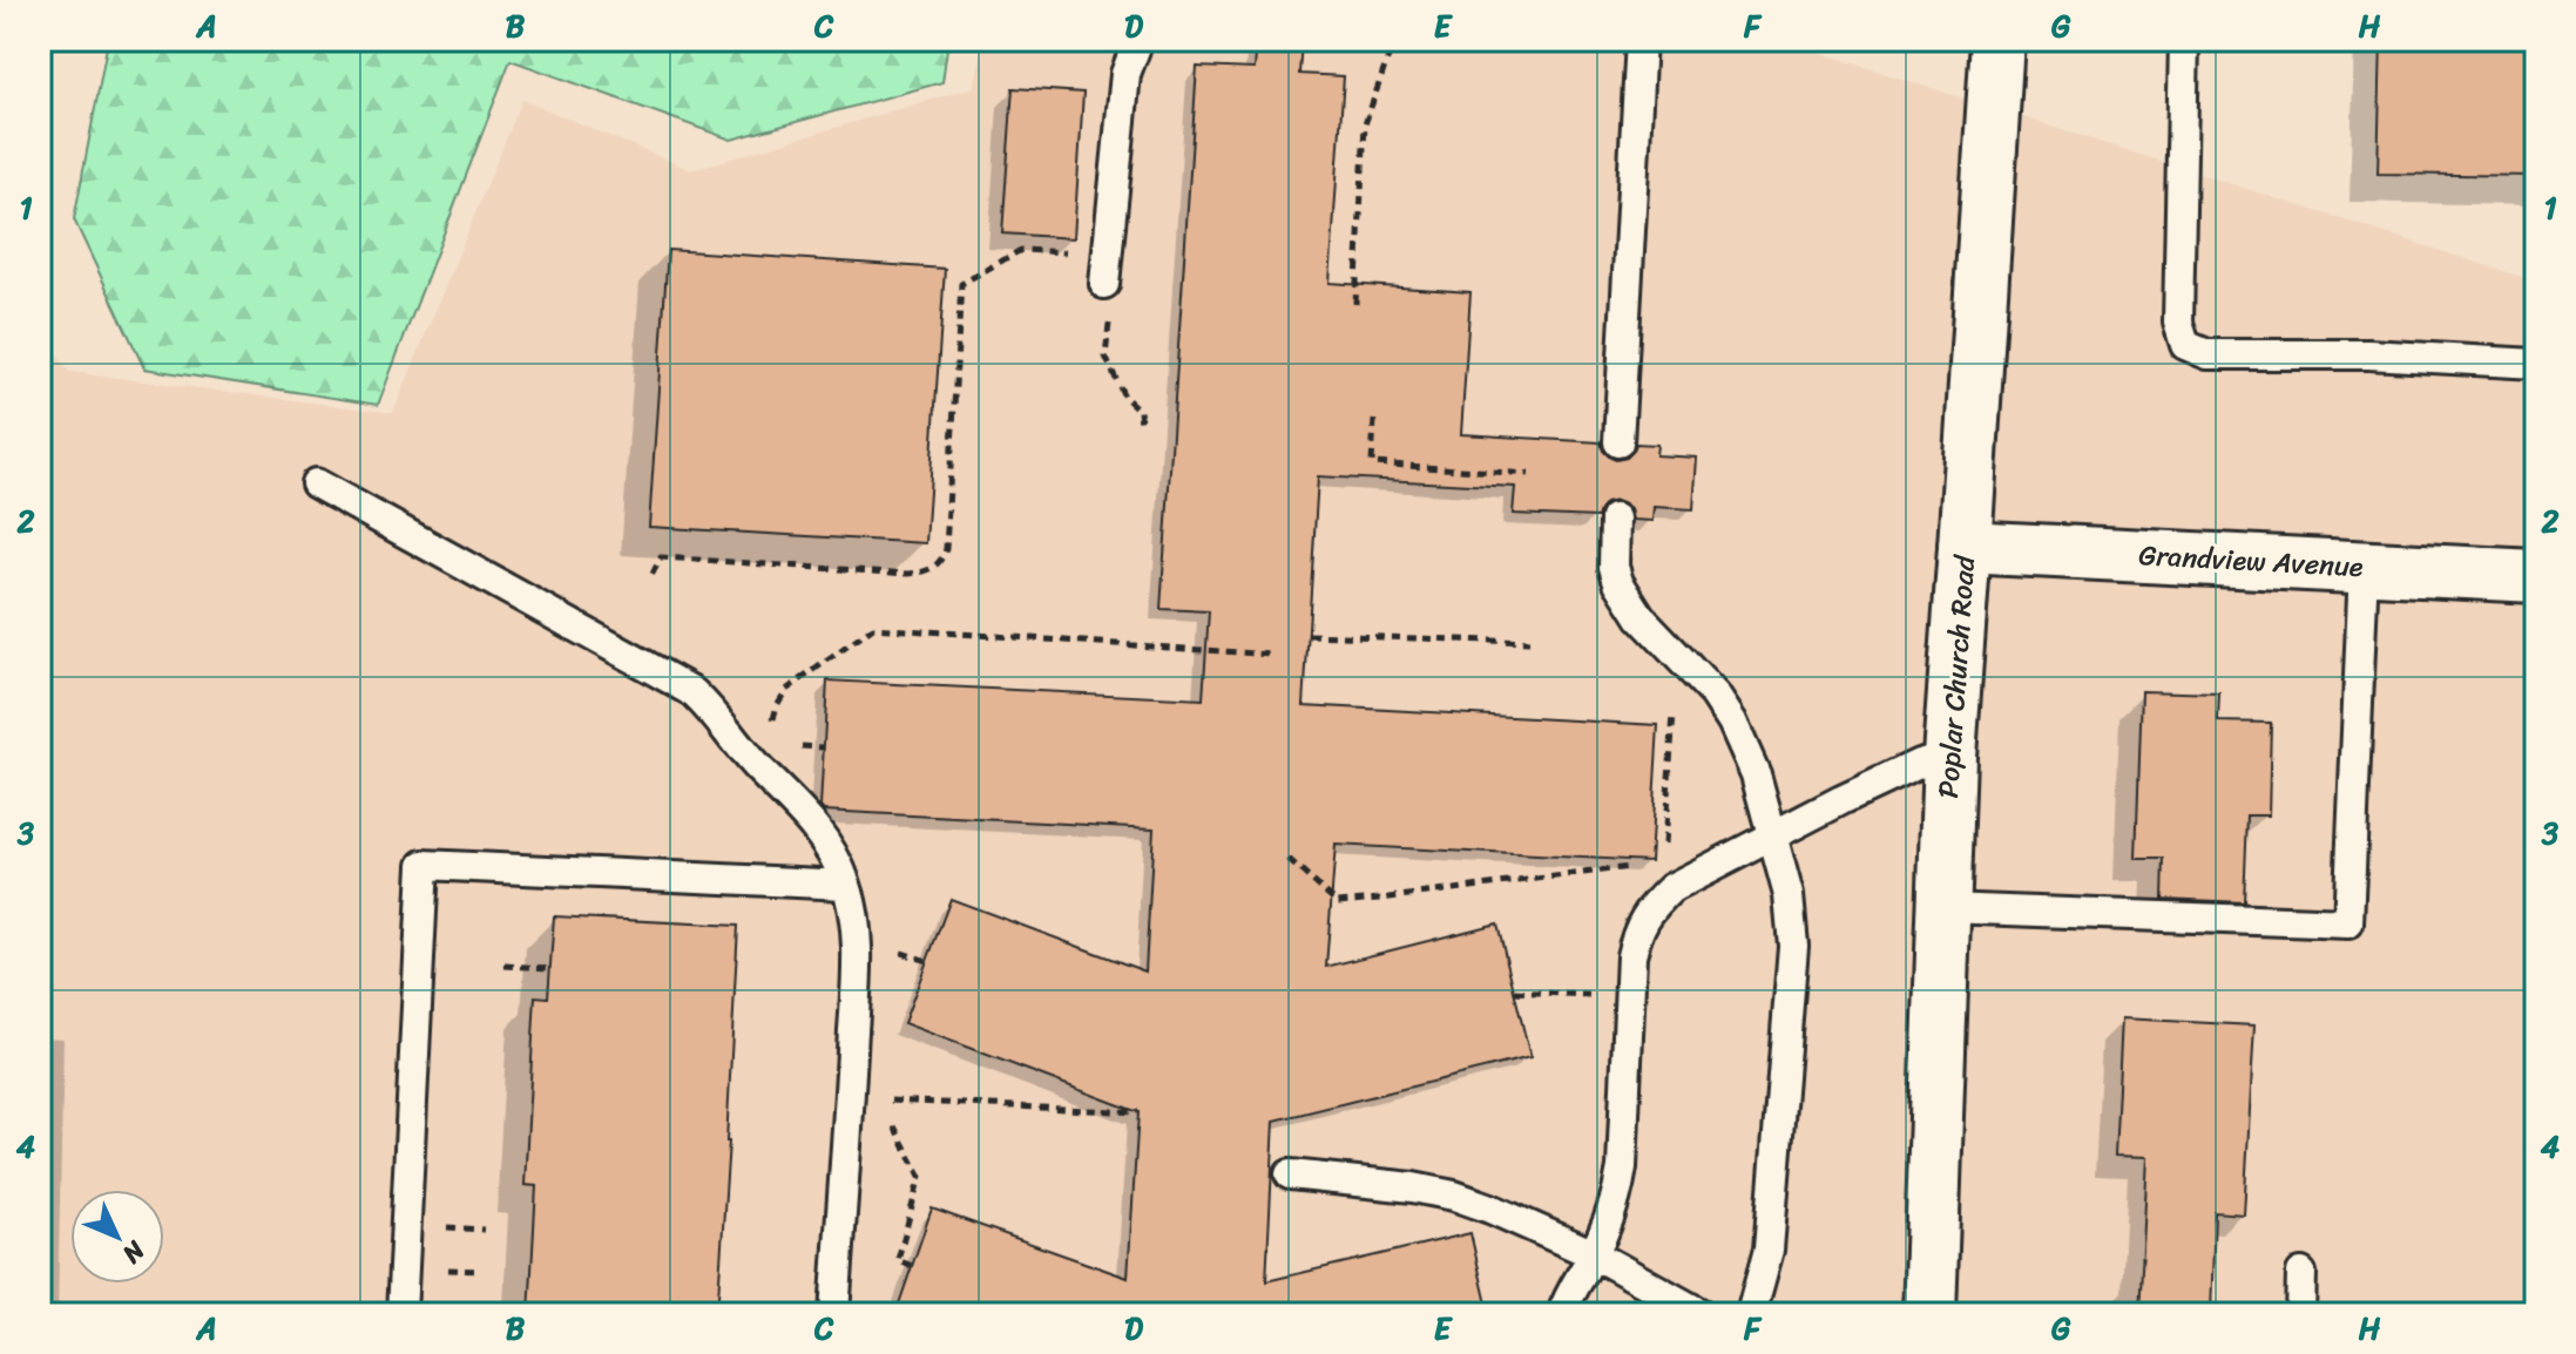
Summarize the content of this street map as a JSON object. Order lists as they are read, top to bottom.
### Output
{
  "streets": {
    "street": ["Grandview Avenue", "Poplar Church Road"]
  },
  "crossings": [
    ["Grandview Avenue", "Poplar Church Road"]
  ],
  "north": "bottom right",
  "grid": {
    "columns": [
      "A",
      "B",
      "C",
      "D",
      "E",
      "F",
      "G",
      "H"
    ],
    "rows": [
      "1",
      "2",
      "3",
      "4"
    ]
  }
}
